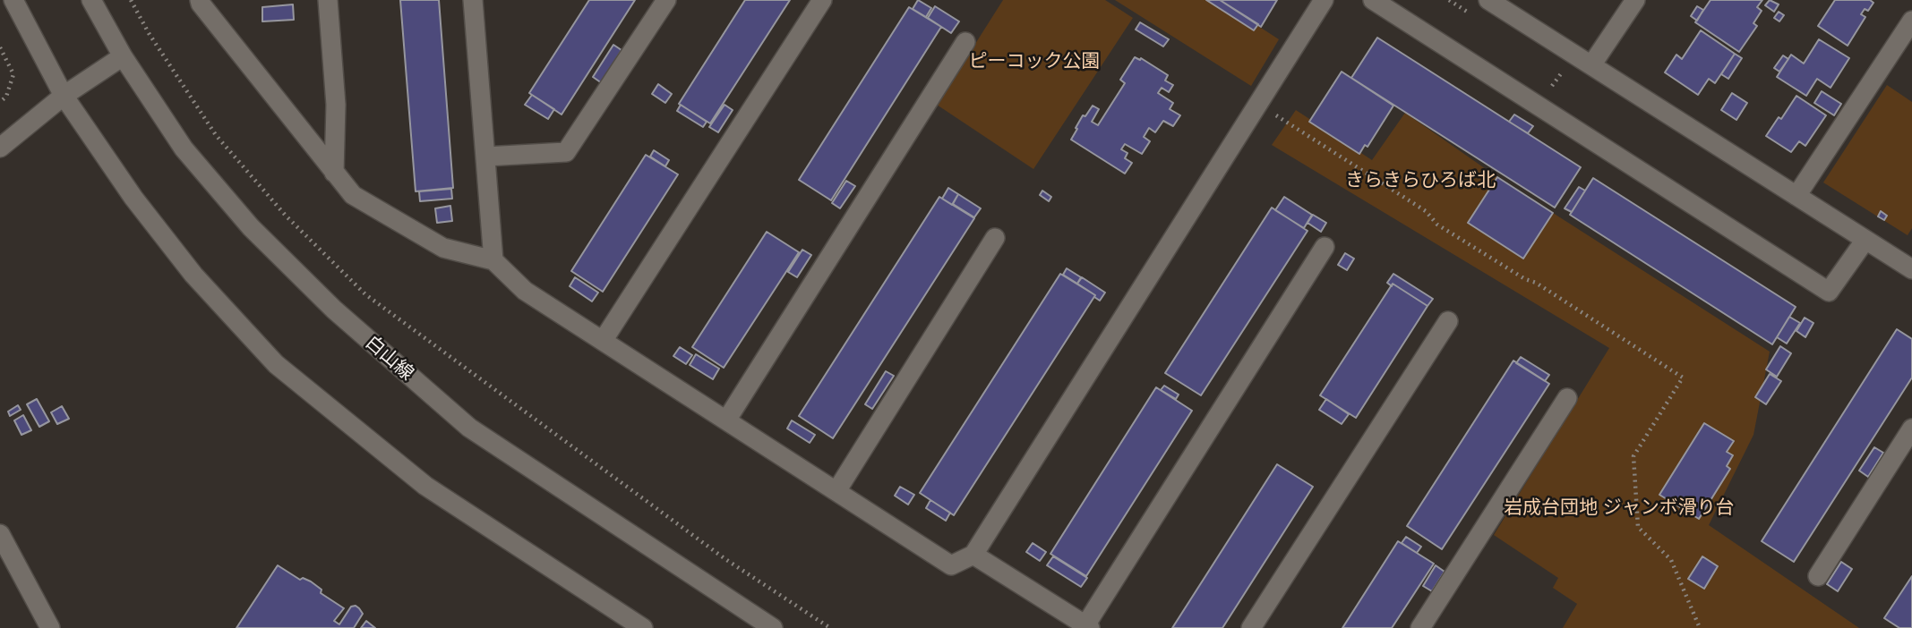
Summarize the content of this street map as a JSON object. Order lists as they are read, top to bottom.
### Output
{
  "streets": {
    "street": ["白山線"]
  },
  "parks": ["ピーコック公園", "きらきらひろば北", "岩成台団地 ジャンボ滑り台"]
}
